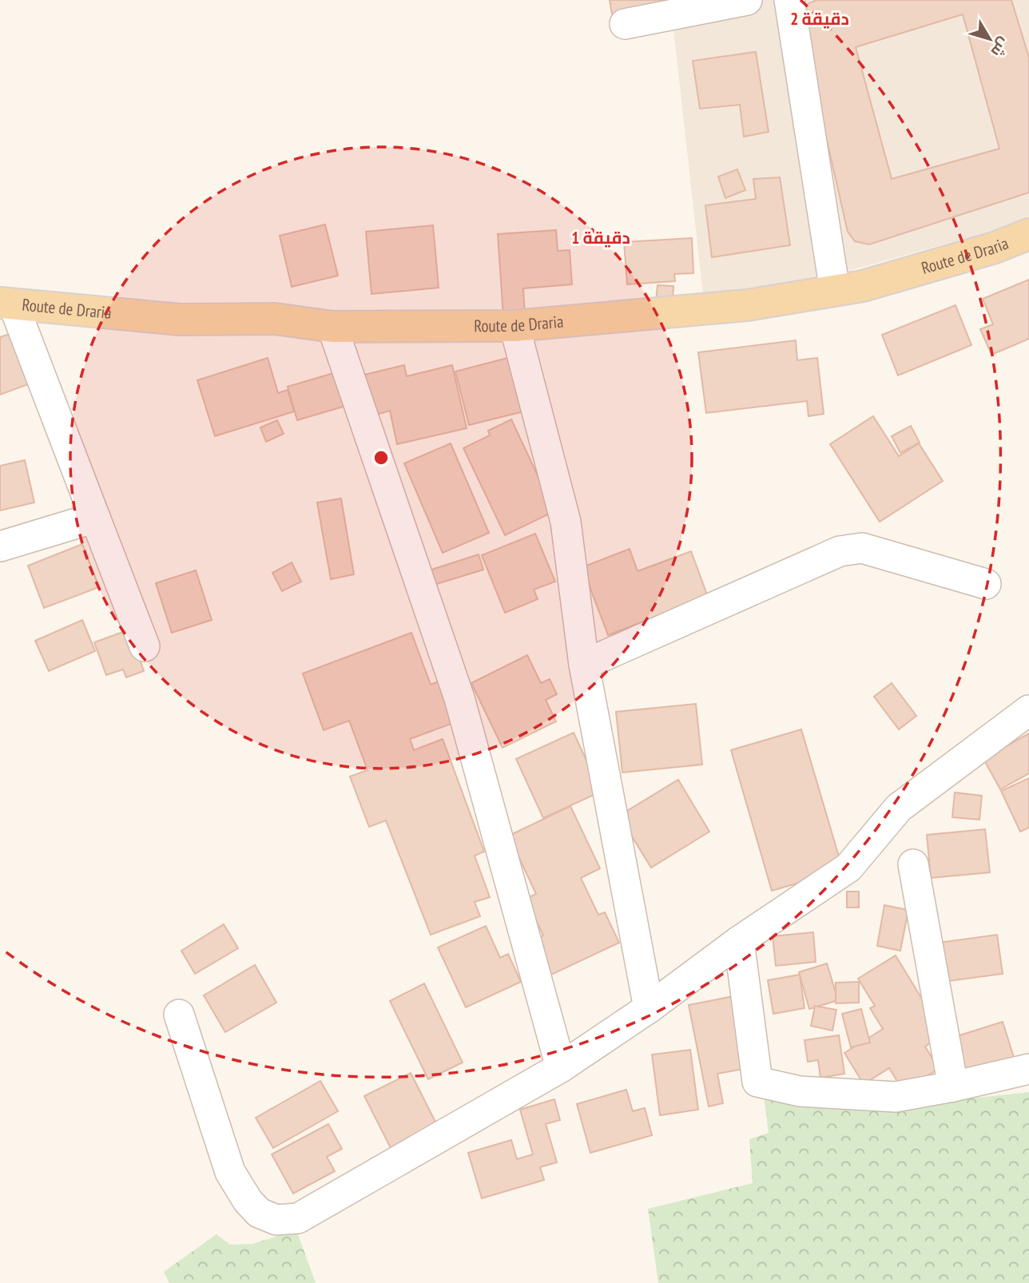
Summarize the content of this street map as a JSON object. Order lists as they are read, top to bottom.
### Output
{
  "streets": {
    "main road": ["Route de Draria"]
  },
  "north": "bottom right",
  "rings": ["2 دقيقة", "1 دقيقة"]
}
